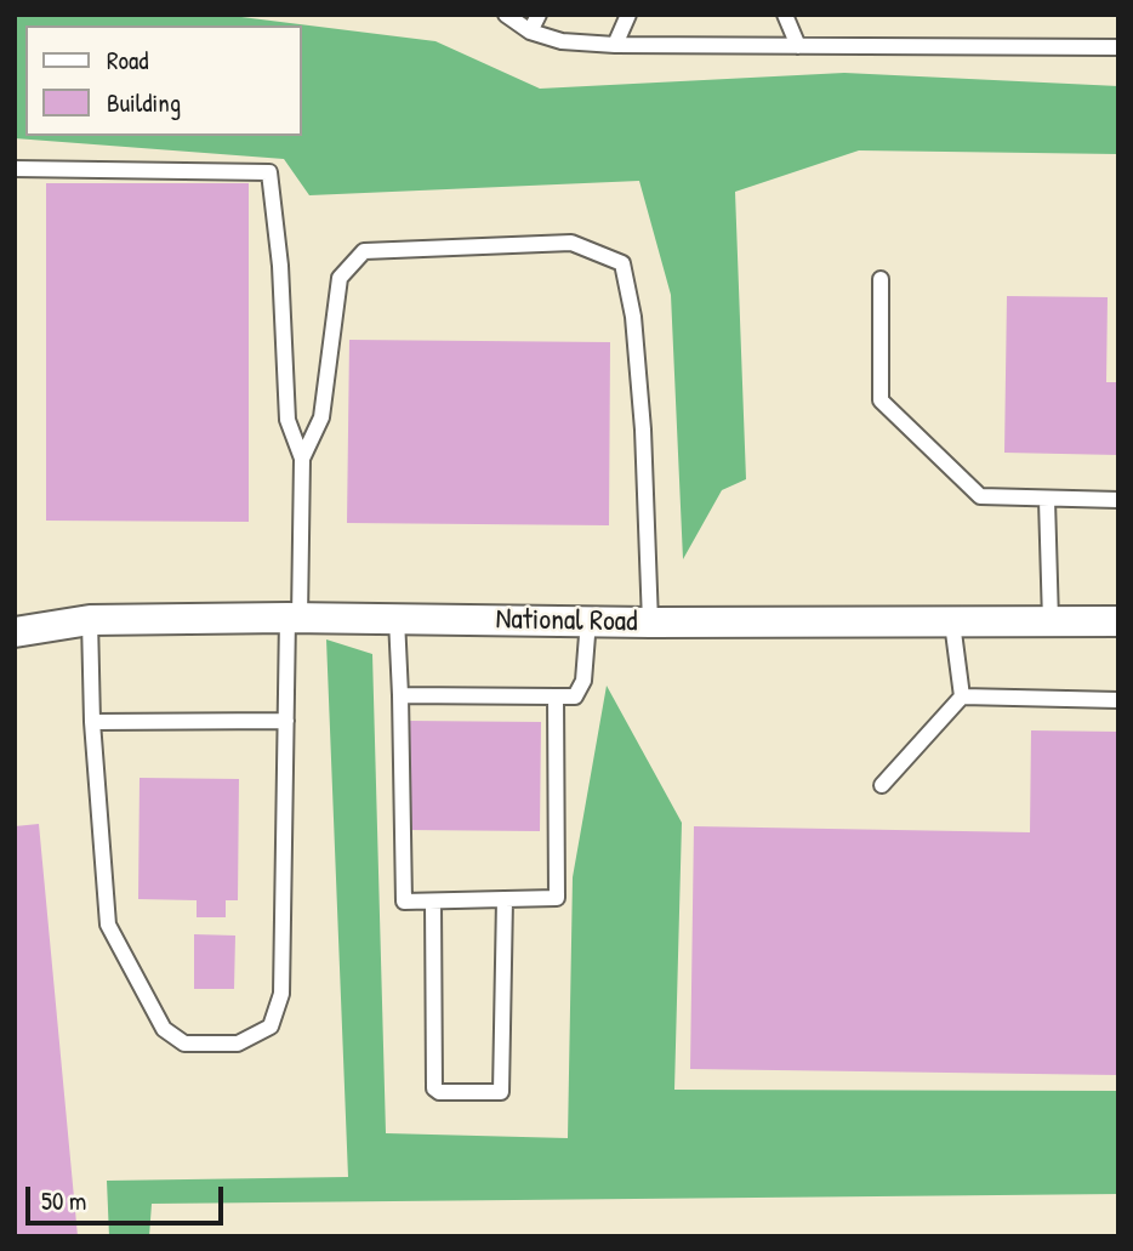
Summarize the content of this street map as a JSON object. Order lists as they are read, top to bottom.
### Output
{
  "streets": {
    "street": ["National Road"]
  },
  "legend": ["Road", "Building"],
  "scale_bar": "50 m"
}
